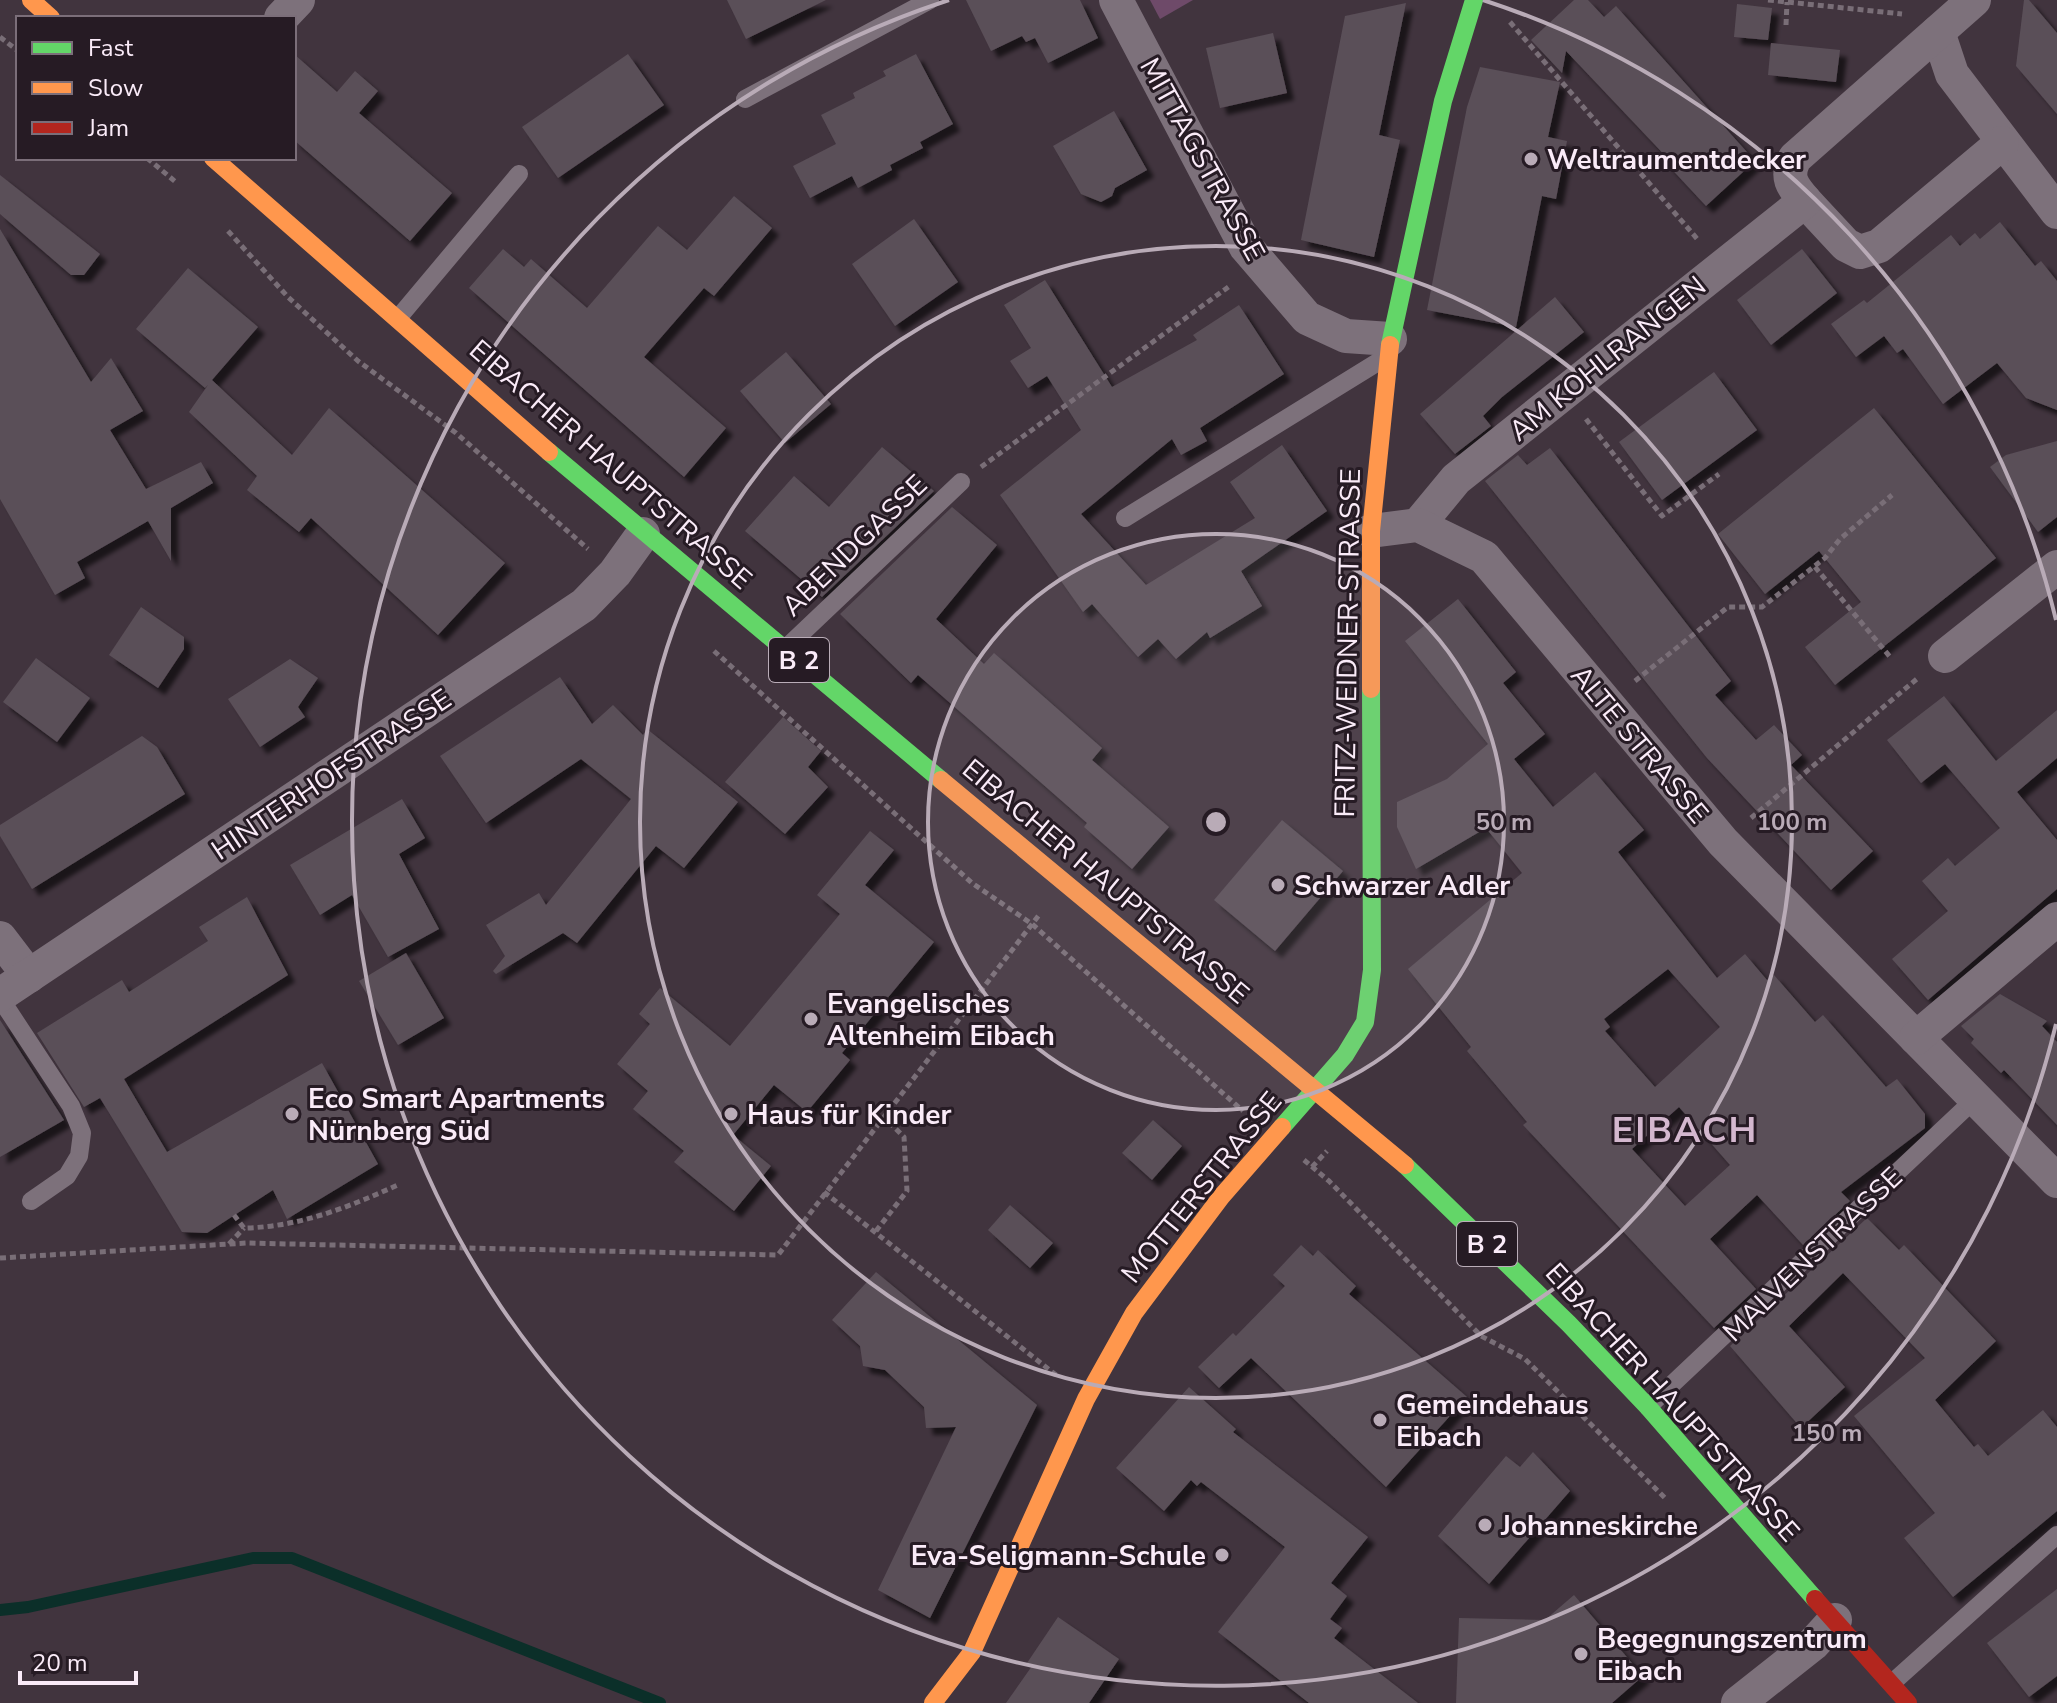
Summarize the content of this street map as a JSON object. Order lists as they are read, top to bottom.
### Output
{
  "streets": {
    "main road": [
      "EIBACHER HAUPTSTRASSE",
      "FRITZ-WEIDNER-STRASSE",
      "B 2",
      "MOTTERSTRASSE"
    ],
    "street": [
      "MITTAGSTRASSE",
      "AM KOHLRANGEN",
      "ALTE STRASSE",
      "HINTERHOFSTRASSE"
    ],
    "lane": ["ABENDGASSE", "MALVENSTRASSE"]
  },
  "crossings": [
    ["MITTAGSTRASSE", "FRITZ-WEIDNER-STRASSE"],
    ["AM KOHLRANGEN", "ALTE STRASSE"],
    ["EIBACHER HAUPTSTRASSE", "ABENDGASSE"],
    ["EIBACHER HAUPTSTRASSE", "FRITZ-WEIDNER-STRASSE"],
    ["EIBACHER HAUPTSTRASSE", "HINTERHOFSTRASSE"],
    ["EIBACHER HAUPTSTRASSE", "MOTTERSTRASSE"],
    ["EIBACHER HAUPTSTRASSE", "MALVENSTRASSE"],
    ["FRITZ-WEIDNER-STRASSE", "MOTTERSTRASSE"],
    ["ALTE STRASSE", "MALVENSTRASSE"]
  ],
  "districts": ["EIBACH"],
  "places": [
    "Weltraumentdecker",
    "Schwarzer Adler",
    "Evangelisches Altenheim Eibach",
    "Eco Smart Apartments Nürnberg Süd",
    "Haus für Kinder",
    "Gemeindehaus Eibach",
    "Johanneskirche",
    "Eva-Seligmann-Schule",
    "Begegnungszentrum Eibach"
  ],
  "legend": ["Fast", "Slow", "Jam"],
  "scale_bar": "20 m",
  "rings": ["50 m", "100 m", "150 m"]
}
